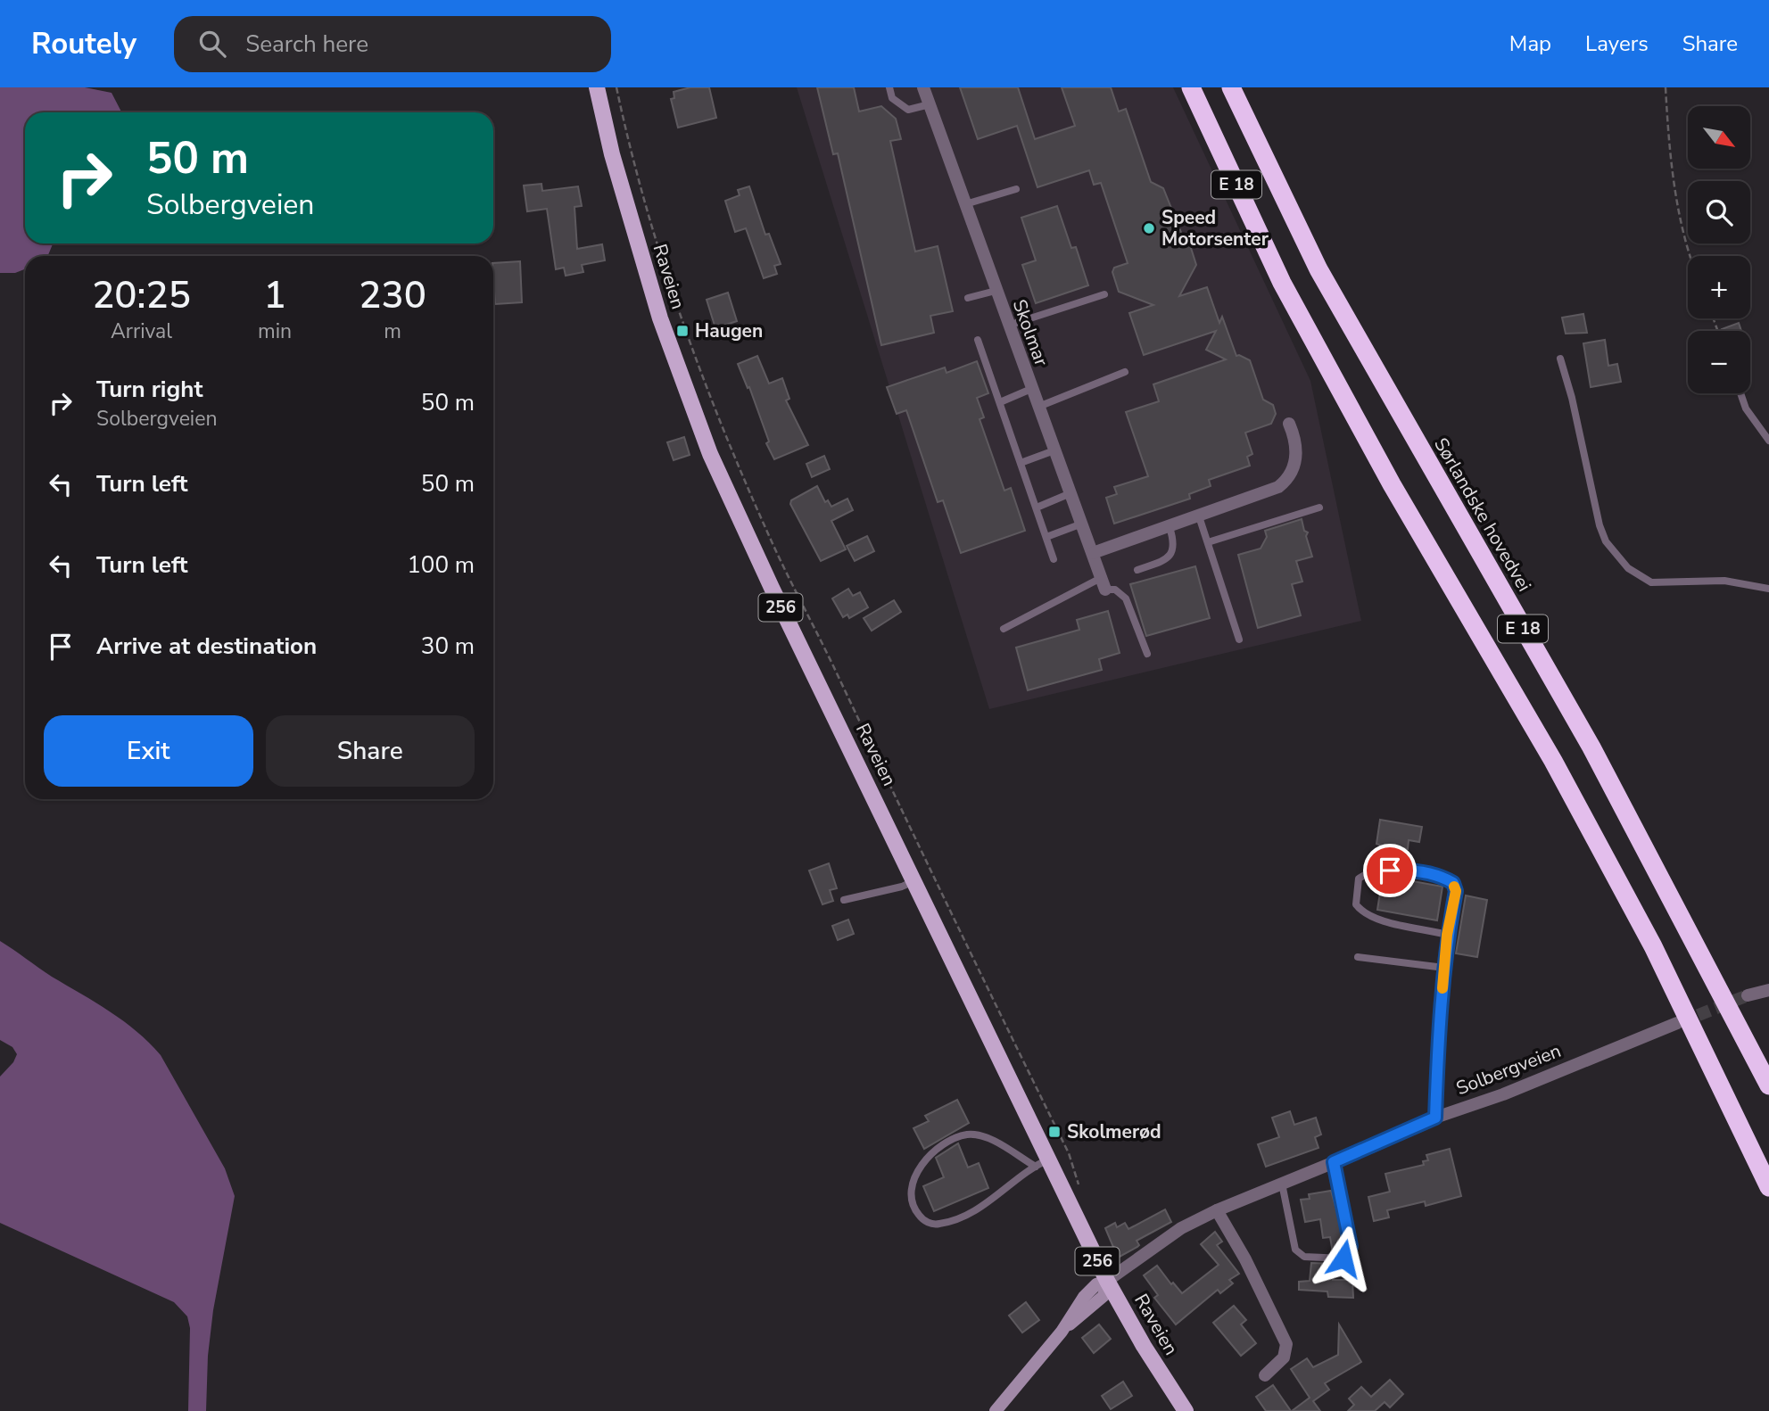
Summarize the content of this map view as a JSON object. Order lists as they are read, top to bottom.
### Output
{
  "streets": {
    "highway": ["E 18", "Sørlandske hovedvei"],
    "main road": ["Raveien", "256"],
    "street": ["Skolmar", "Solbergveien"]
  },
  "crossings": [
    ["Raveien", "Solbergveien"]
  ],
  "places": {
    "other": ["Speed Motorsenter"],
    "transit": ["Haugen", "Skolmerød"]
  },
  "north": "bottom right",
  "page": {
    "header": "Routely",
    "search": "Search here",
    "nav": ["Map", "Layers", "Share"],
    "map_buttons": ["+", "−"],
    "turn": ["50 m", "Solbergveien"],
    "eta": [
      "20:25",
      "Arrival",
      "1",
      "min",
      "230",
      "m"
    ],
    "list": [
      {
        "name": "Turn right",
        "note": "Solbergveien",
        "value": "50 m"
      },
      {
        "name": "Turn left",
        "value": "50 m"
      },
      {
        "name": "Turn left",
        "value": "100 m"
      },
      {
        "name": "Arrive at destination",
        "value": "30 m"
      }
    ],
    "buttons": ["Exit", "Share"]
  }
}
